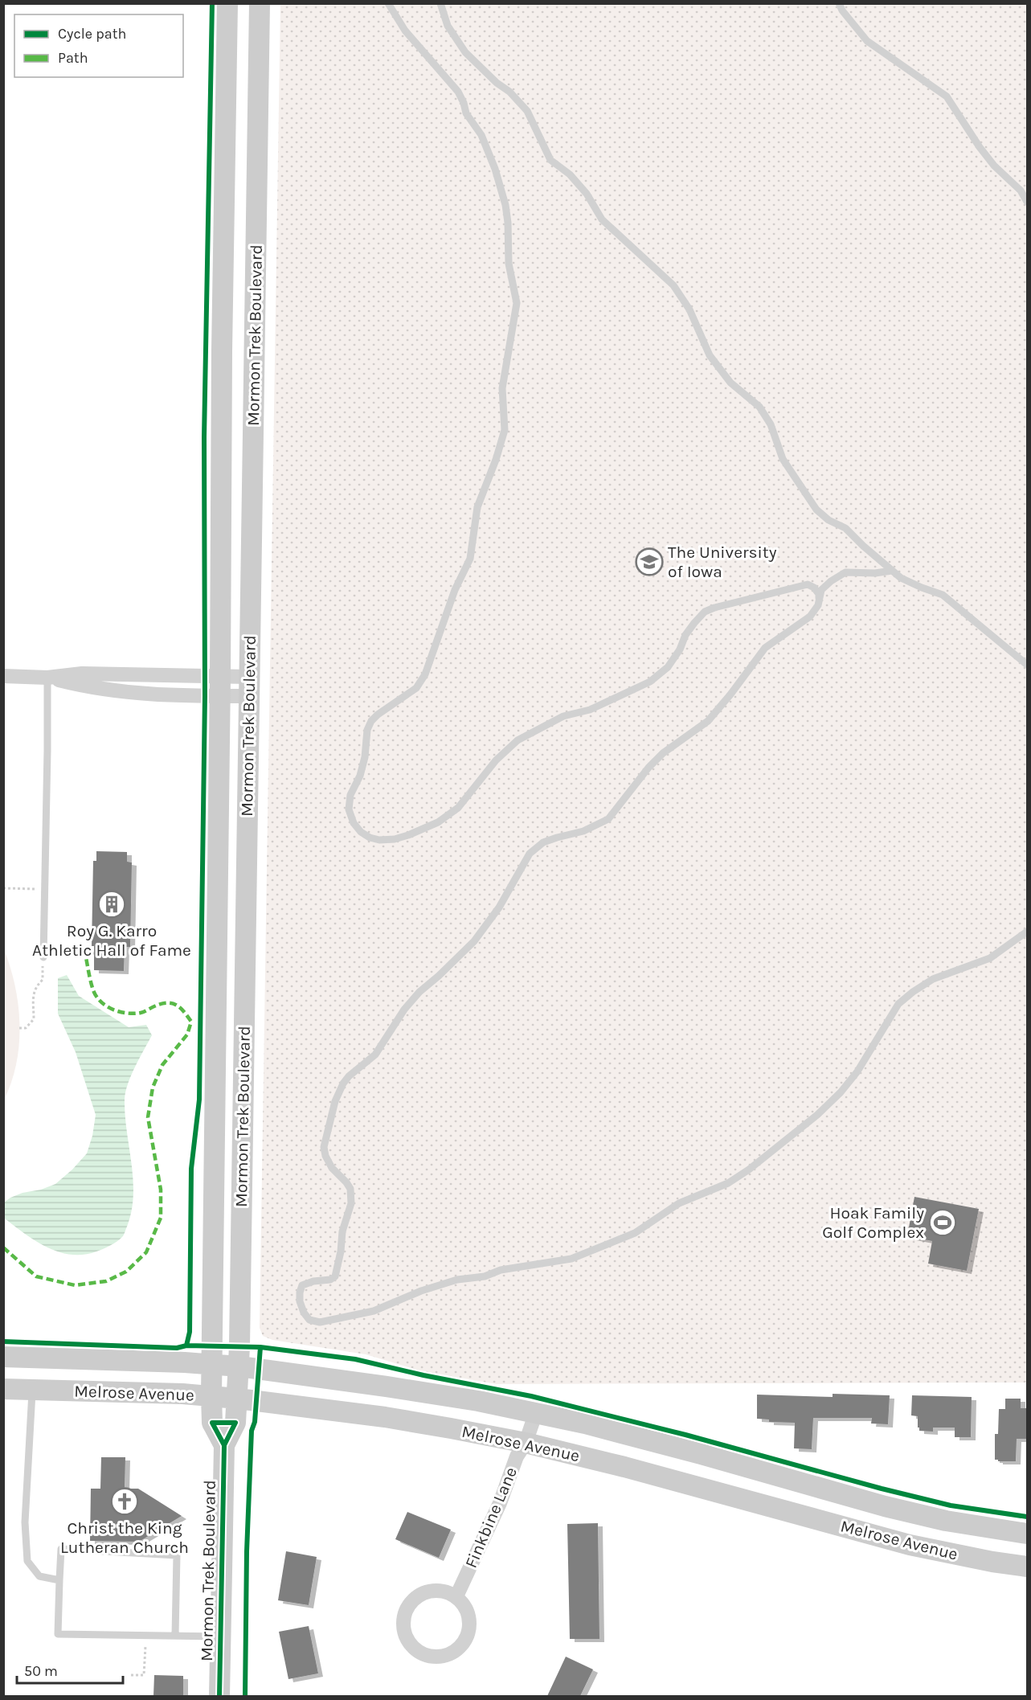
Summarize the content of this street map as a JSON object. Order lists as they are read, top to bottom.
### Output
{
  "streets": {
    "main road": ["Mormon Trek Boulevard", "Melrose Avenue"],
    "street": ["Finkbine Lane"]
  },
  "crossings": [
    ["Mormon Trek Boulevard", "Melrose Avenue"],
    ["Melrose Avenue", "Finkbine Lane"]
  ],
  "places": {
    "school or university": ["The University of Iowa"],
    "building": ["Roy G. Karro Athletic Hall of Fame"],
    "sports": ["Hoak Family Golf Complex"],
    "church": ["Christ the King Lutheran Church"]
  },
  "legend": ["Cycle path", "Path"],
  "scale_bar": "50 m"
}
